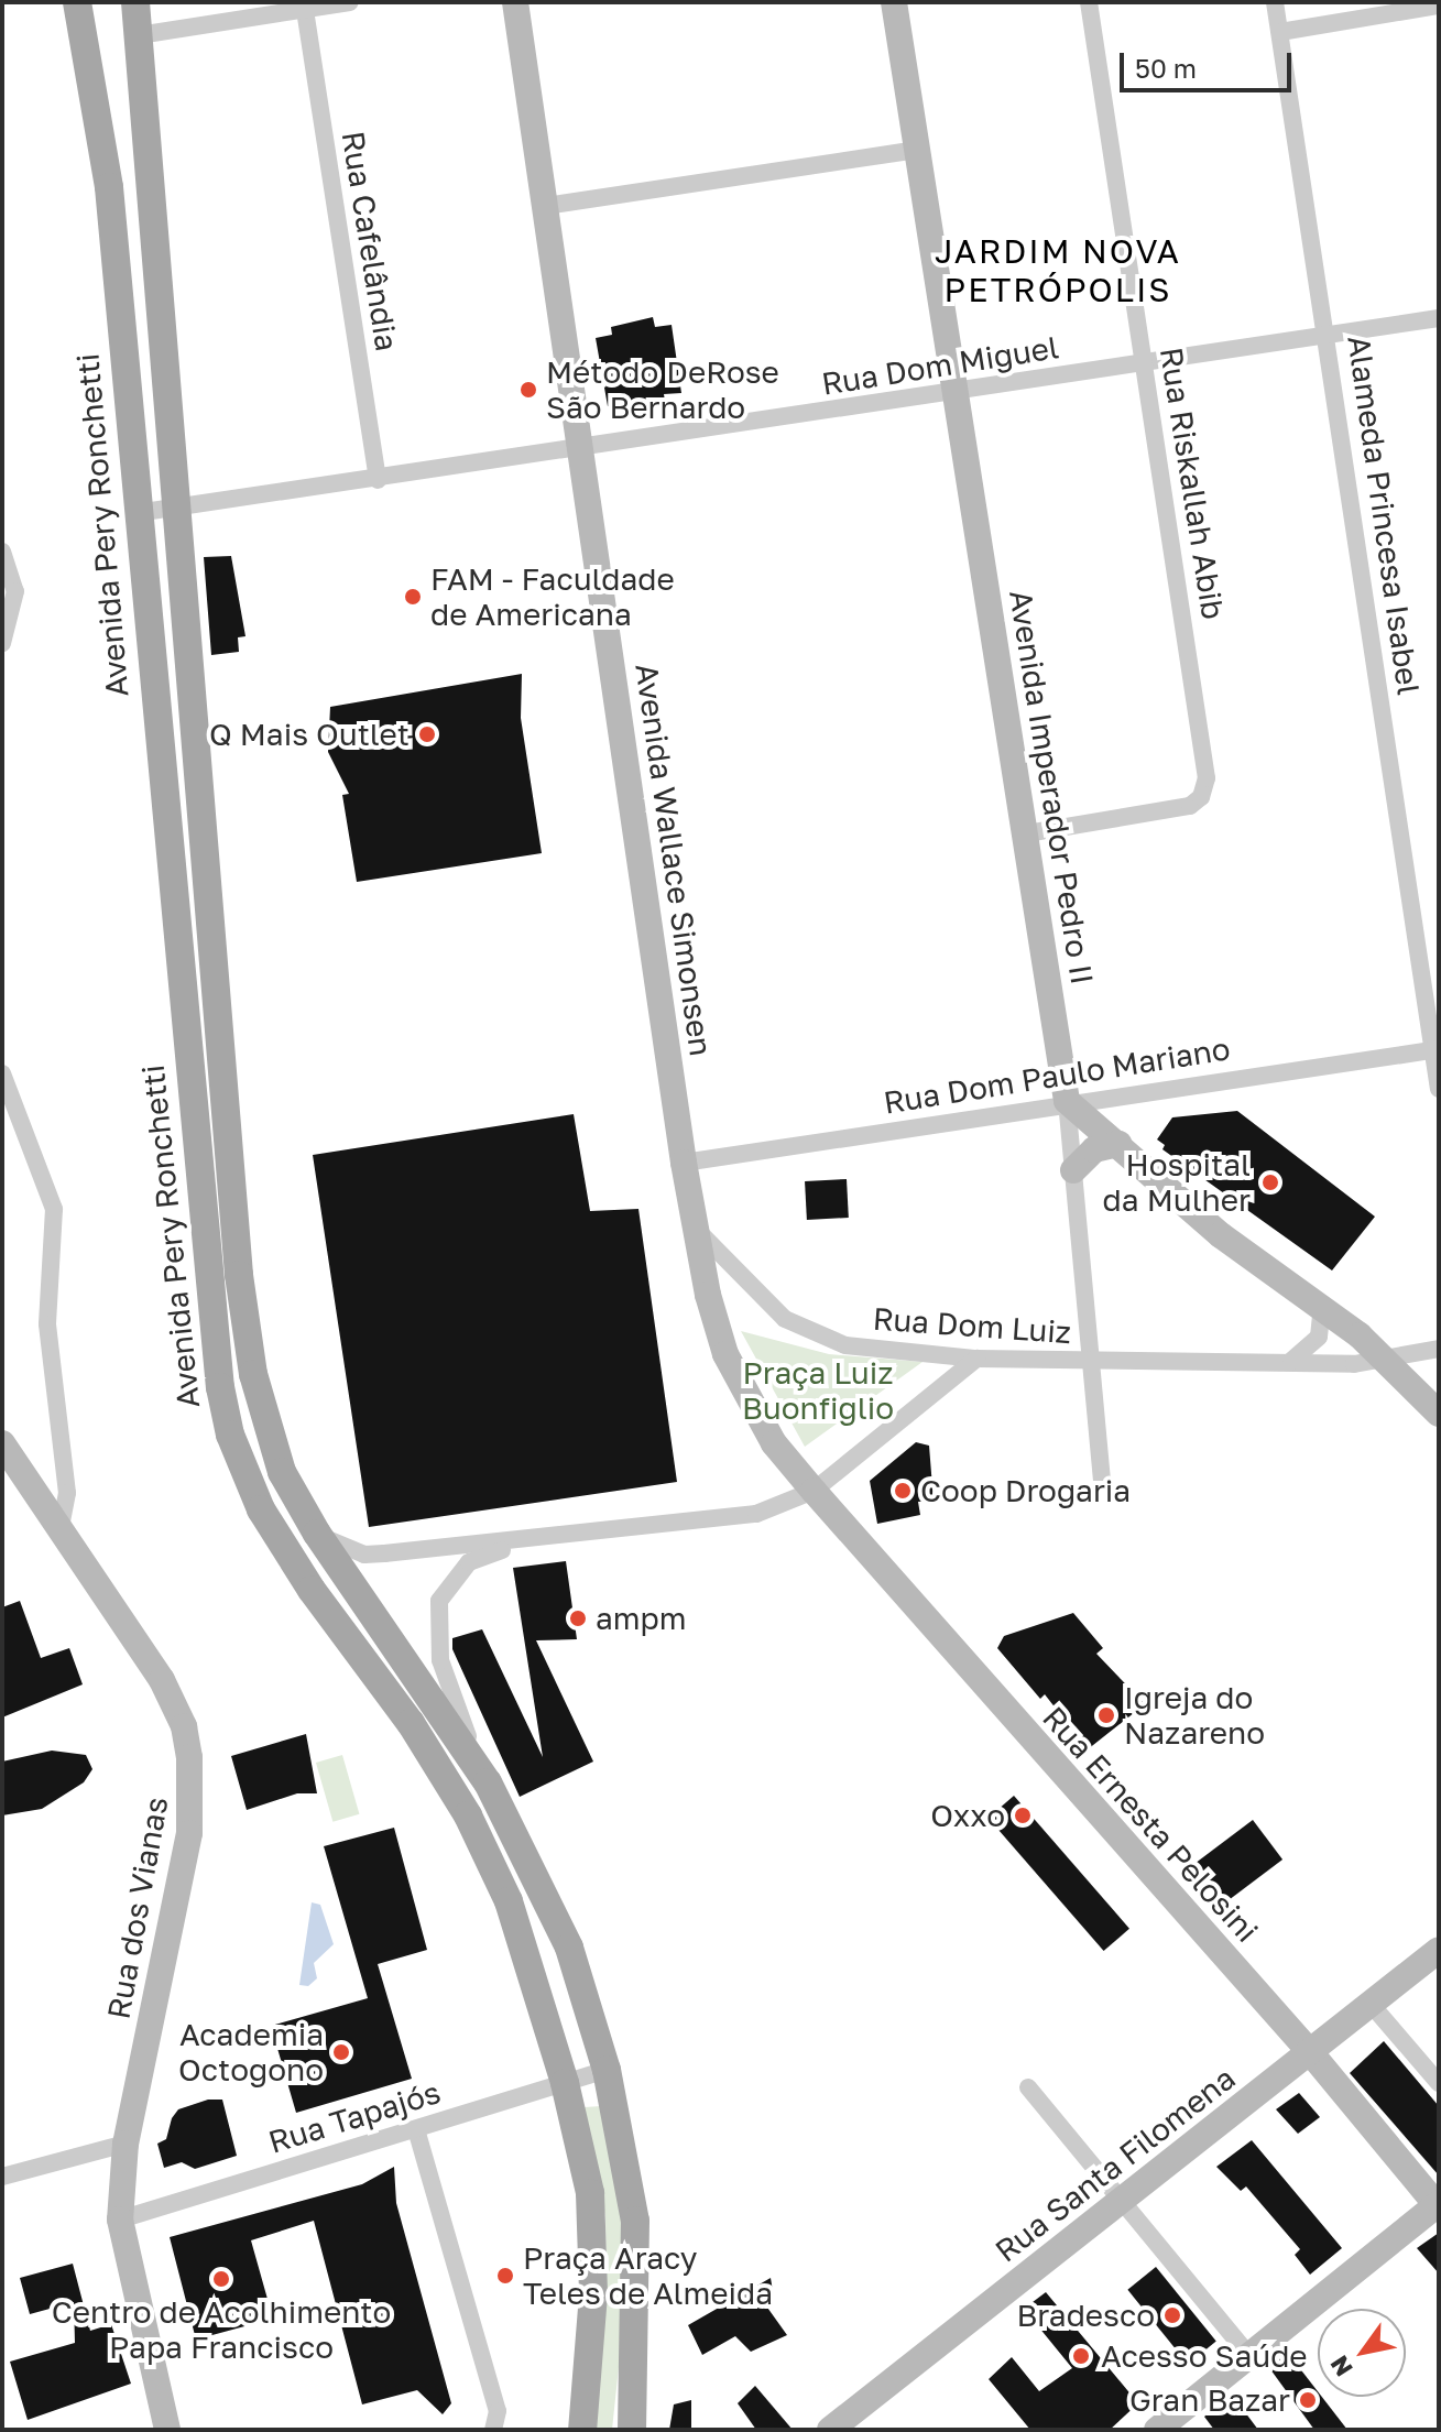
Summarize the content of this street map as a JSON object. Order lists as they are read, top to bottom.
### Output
{
  "streets": {
    "main road": ["Avenida Pery Ronchetti"],
    "street": [
      "Rua Cafelândia",
      "Rua Dom Miguel",
      "Rua Riskallah Abib",
      "Alameda Princesa Isabel",
      "Avenida Imperador Pedro II",
      "Avenida Wallace Simonsen",
      "Rua Dom Paulo Mariano",
      "Rua Dom Luiz",
      "Rua Ernesta Pelosini",
      "Rua dos Vianas",
      "Rua Tapajós",
      "Rua Santa Filomena"
    ]
  },
  "crossings": [
    ["Rua Cafelândia", "Rua Dom Miguel"],
    ["Rua Dom Miguel", "Rua Riskallah Abib"],
    ["Rua Dom Miguel", "Alameda Princesa Isabel"],
    ["Rua Dom Miguel", "Avenida Pery Ronchetti"],
    ["Rua Dom Miguel", "Avenida Imperador Pedro II"],
    ["Rua Dom Miguel", "Avenida Wallace Simonsen"],
    ["Rua Riskallah Abib", "Avenida Imperador Pedro II"],
    ["Alameda Princesa Isabel", "Rua Dom Paulo Mariano"],
    ["Avenida Pery Ronchetti", "Rua Tapajós"],
    ["Avenida Imperador Pedro II", "Rua Dom Paulo Mariano"],
    ["Avenida Wallace Simonsen", "Rua Dom Paulo Mariano"],
    ["Avenida Wallace Simonsen", "Rua Dom Luiz"],
    ["Avenida Wallace Simonsen", "Rua Ernesta Pelosini"],
    ["Rua Ernesta Pelosini", "Rua Santa Filomena"],
    ["Rua dos Vianas", "Rua Tapajós"]
  ],
  "districts": ["JARDIM NOVA PETRÓPOLIS"],
  "parks": ["Praça Luiz Buonfiglio"],
  "places": [
    "Método DeRose São Bernardo",
    "FAM - Faculdade de Americana",
    "Q Mais Outlet",
    "Hospital da Mulher",
    "Coop Drogaria",
    "ampm",
    "Igreja do Nazareno",
    "Oxxo",
    "Academia Octogono",
    "Praça Aracy Teles de Almeida",
    "Centro de Acolhimento Papa Francisco",
    "Bradesco",
    "Acesso Saúde",
    "Gran Bazar"
  ],
  "scale_bar": "50 m",
  "north": "bottom left"
}
